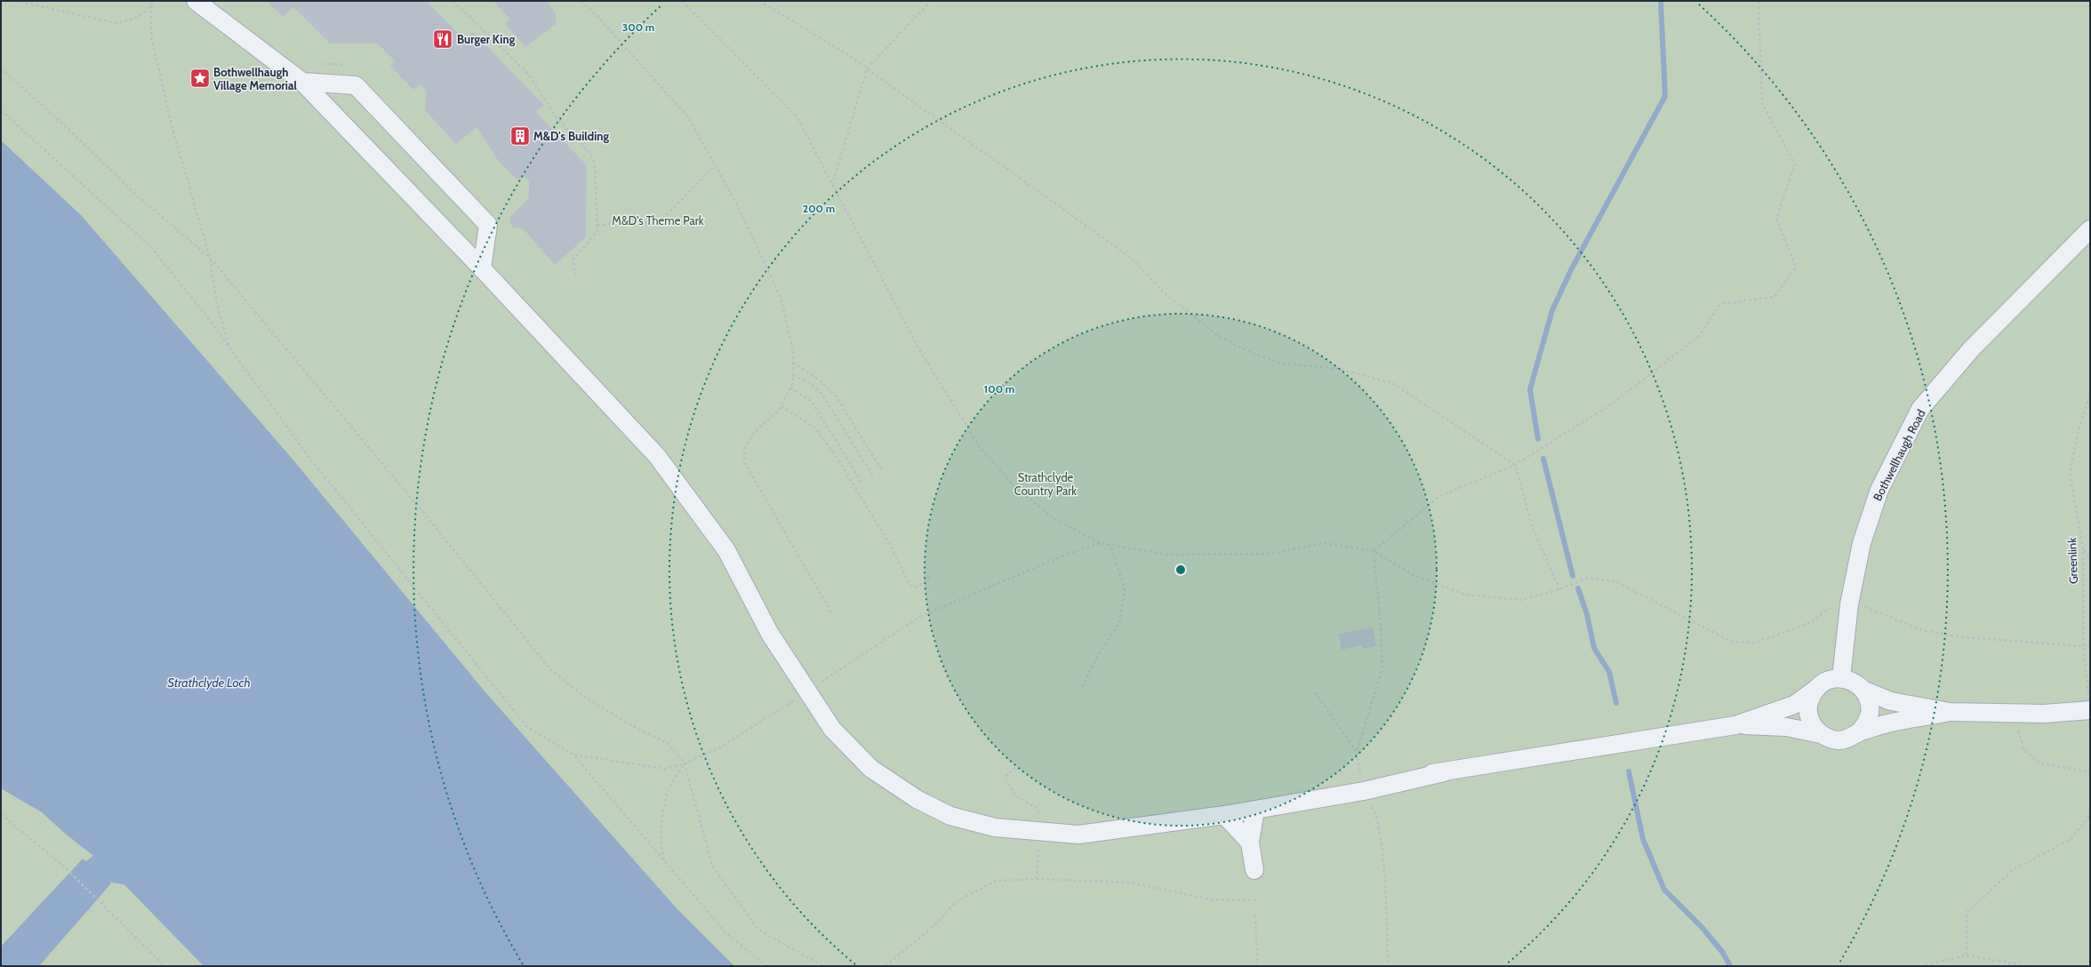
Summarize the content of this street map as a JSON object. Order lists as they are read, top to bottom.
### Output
{
  "streets": {
    "street": ["Bothwellhaugh Road"],
    "path": ["Greenlink"]
  },
  "water": ["Strathclyde Loch"],
  "parks": ["M&D's Theme Park", "Strathclyde Country Park"],
  "places": {
    "restaurant": ["Burger King"],
    "place": ["Bothwellhaugh Village Memorial"],
    "building": ["M&D's Building"]
  },
  "rings": ["300 m", "200 m", "100 m"]
}
